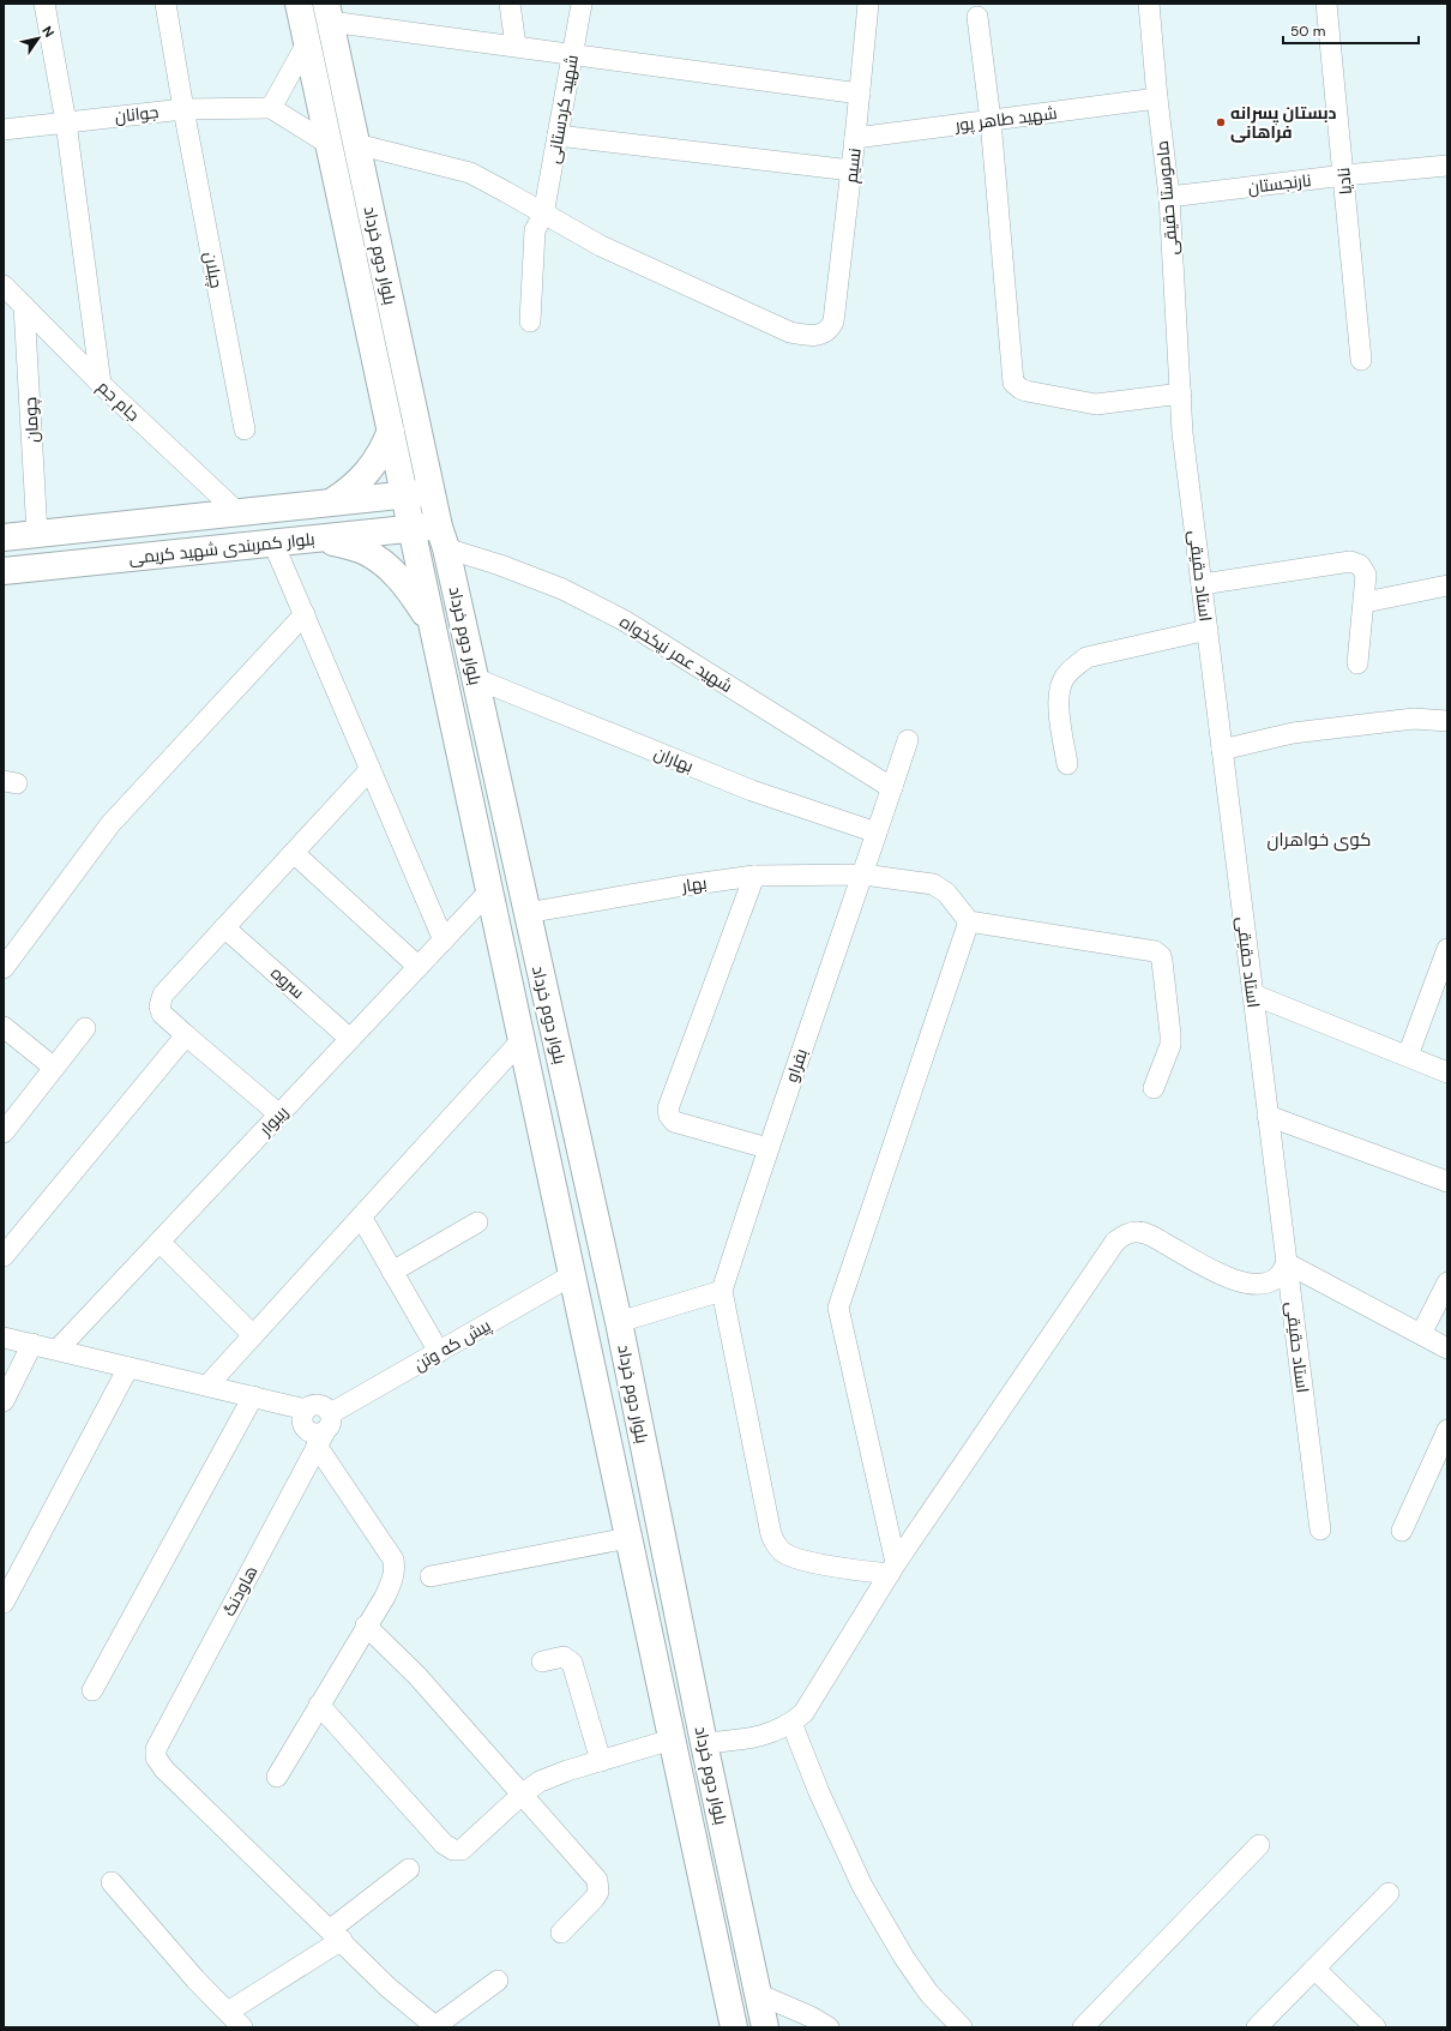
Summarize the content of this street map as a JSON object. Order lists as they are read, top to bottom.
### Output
{
  "streets": {
    "street": [
      "شهید کردستانی",
      "جوانان",
      "شهید طاهر پور",
      "نسیم",
      "نادیا",
      "نارنجستان",
      "ماموستا حقیقی",
      "بلوار دوم خرداد",
      "چیلان",
      "جام جم",
      "چومان",
      "بلوار کمربندی شهید کریمی",
      "استاد حقیقی",
      "شهید عمر نیکخواه",
      "بهاران",
      "بهار",
      "سروه",
      "بفراو",
      "ریبوار",
      "پیش که وتن",
      "هاودنگ"
    ]
  },
  "crossings": [
    ["شهید کردستانی", "نسیم"],
    ["جوانان", "چیلان"],
    ["شهید طاهر پور", "نسیم"],
    ["شهید طاهر پور", "ماموستا حقیقی"],
    ["نادیا", "نارنجستان"],
    ["نارنجستان", "ماموستا حقیقی"],
    ["ماموستا حقیقی", "استاد حقیقی"],
    ["بلوار دوم خرداد", "بلوار کمربندی شهید کریمی"],
    ["بلوار دوم خرداد", "شهید عمر نیکخواه"],
    ["بلوار دوم خرداد", "بهاران"],
    ["بلوار دوم خرداد", "بهار"],
    ["بلوار دوم خرداد", "ریبوار"],
    ["بلوار دوم خرداد", "پیش که وتن"],
    ["جام جم", "چومان"],
    ["جام جم", "بلوار کمربندی شهید کریمی"],
    ["چومان", "بلوار کمربندی شهید کریمی"],
    ["بلوار کمربندی شهید کریمی", "شهید عمر نیکخواه"],
    ["شهید عمر نیکخواه", "بفراو"],
    ["بهاران", "بفراو"],
    ["بهار", "بفراو"],
    ["سروه", "ریبوار"],
    ["پیش که وتن", "هاودنگ"]
  ],
  "districts": ["کوی خواهران"],
  "places": ["دبستان پسرانه فراهانی"],
  "scale_bar": "50 m",
  "north": "top right"
}
